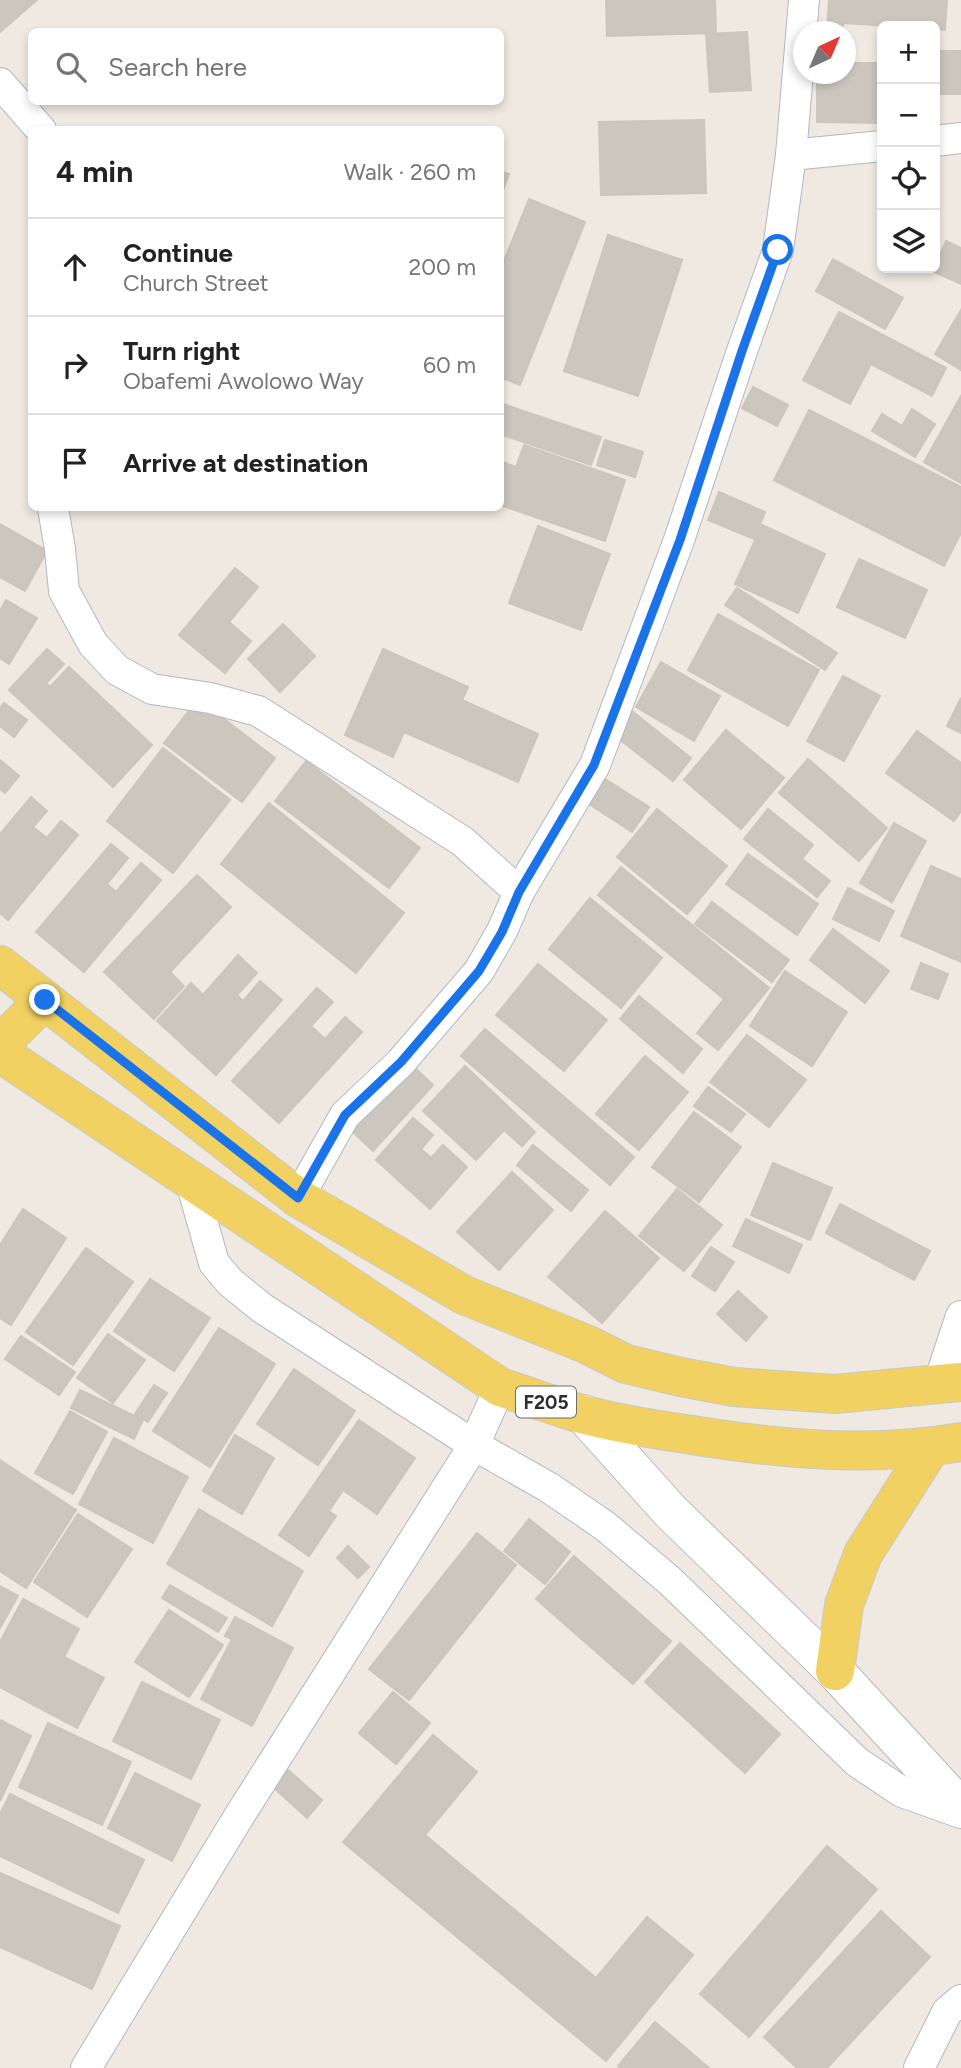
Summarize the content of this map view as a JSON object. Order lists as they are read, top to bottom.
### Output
{
  "streets": {
    "main road": ["F205"]
  },
  "north": "top right",
  "page": {
    "map_buttons": ["+", "−"],
    "search": "Search here",
    "heading": ["4 min", "Walk · 260 m"],
    "list": [
      ["Continue", "Church Street", "200 m"],
      ["Turn right", "Obafemi Awolowo Way", "60 m"],
      "Arrive at destination"
    ]
  }
}
